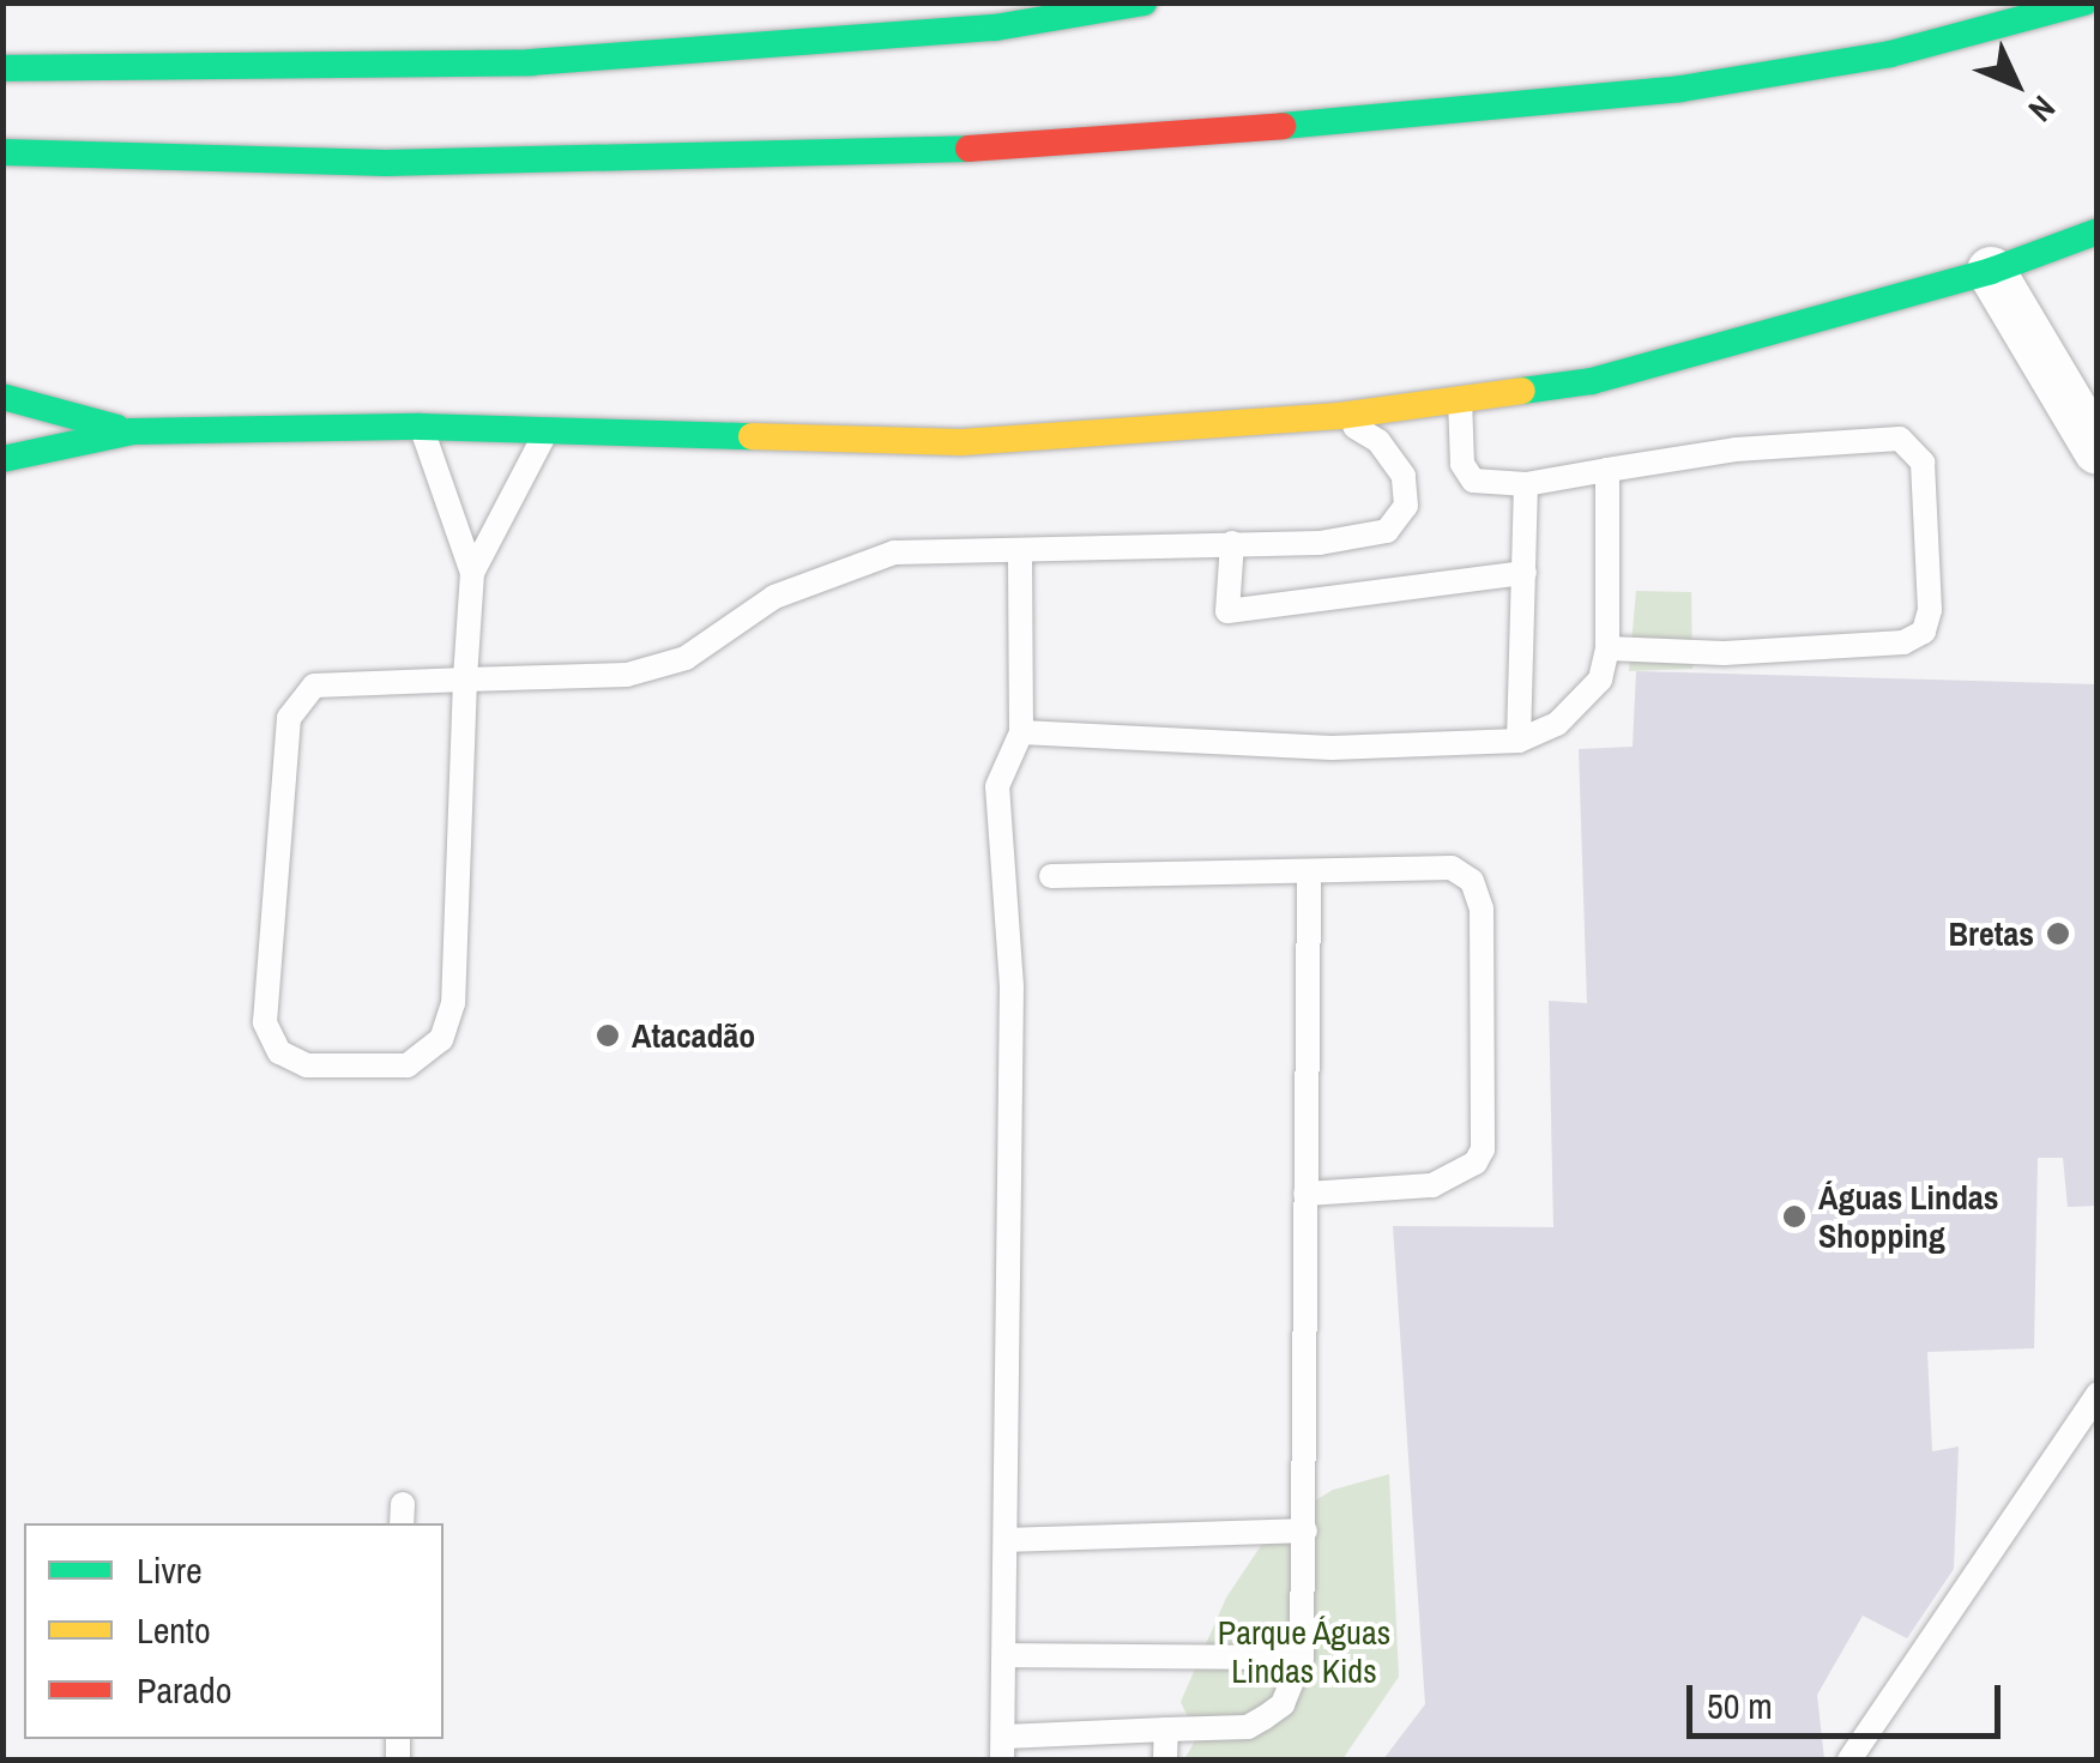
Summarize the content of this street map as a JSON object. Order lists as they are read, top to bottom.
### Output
{
  "parks": ["Parque Águas Lindas Kids"],
  "places": ["Bretas", "Atacadão", "Águas Lindas Shopping"],
  "legend": ["Livre", "Lento", "Parado"],
  "scale_bar": "50 m",
  "north": "bottom right"
}
